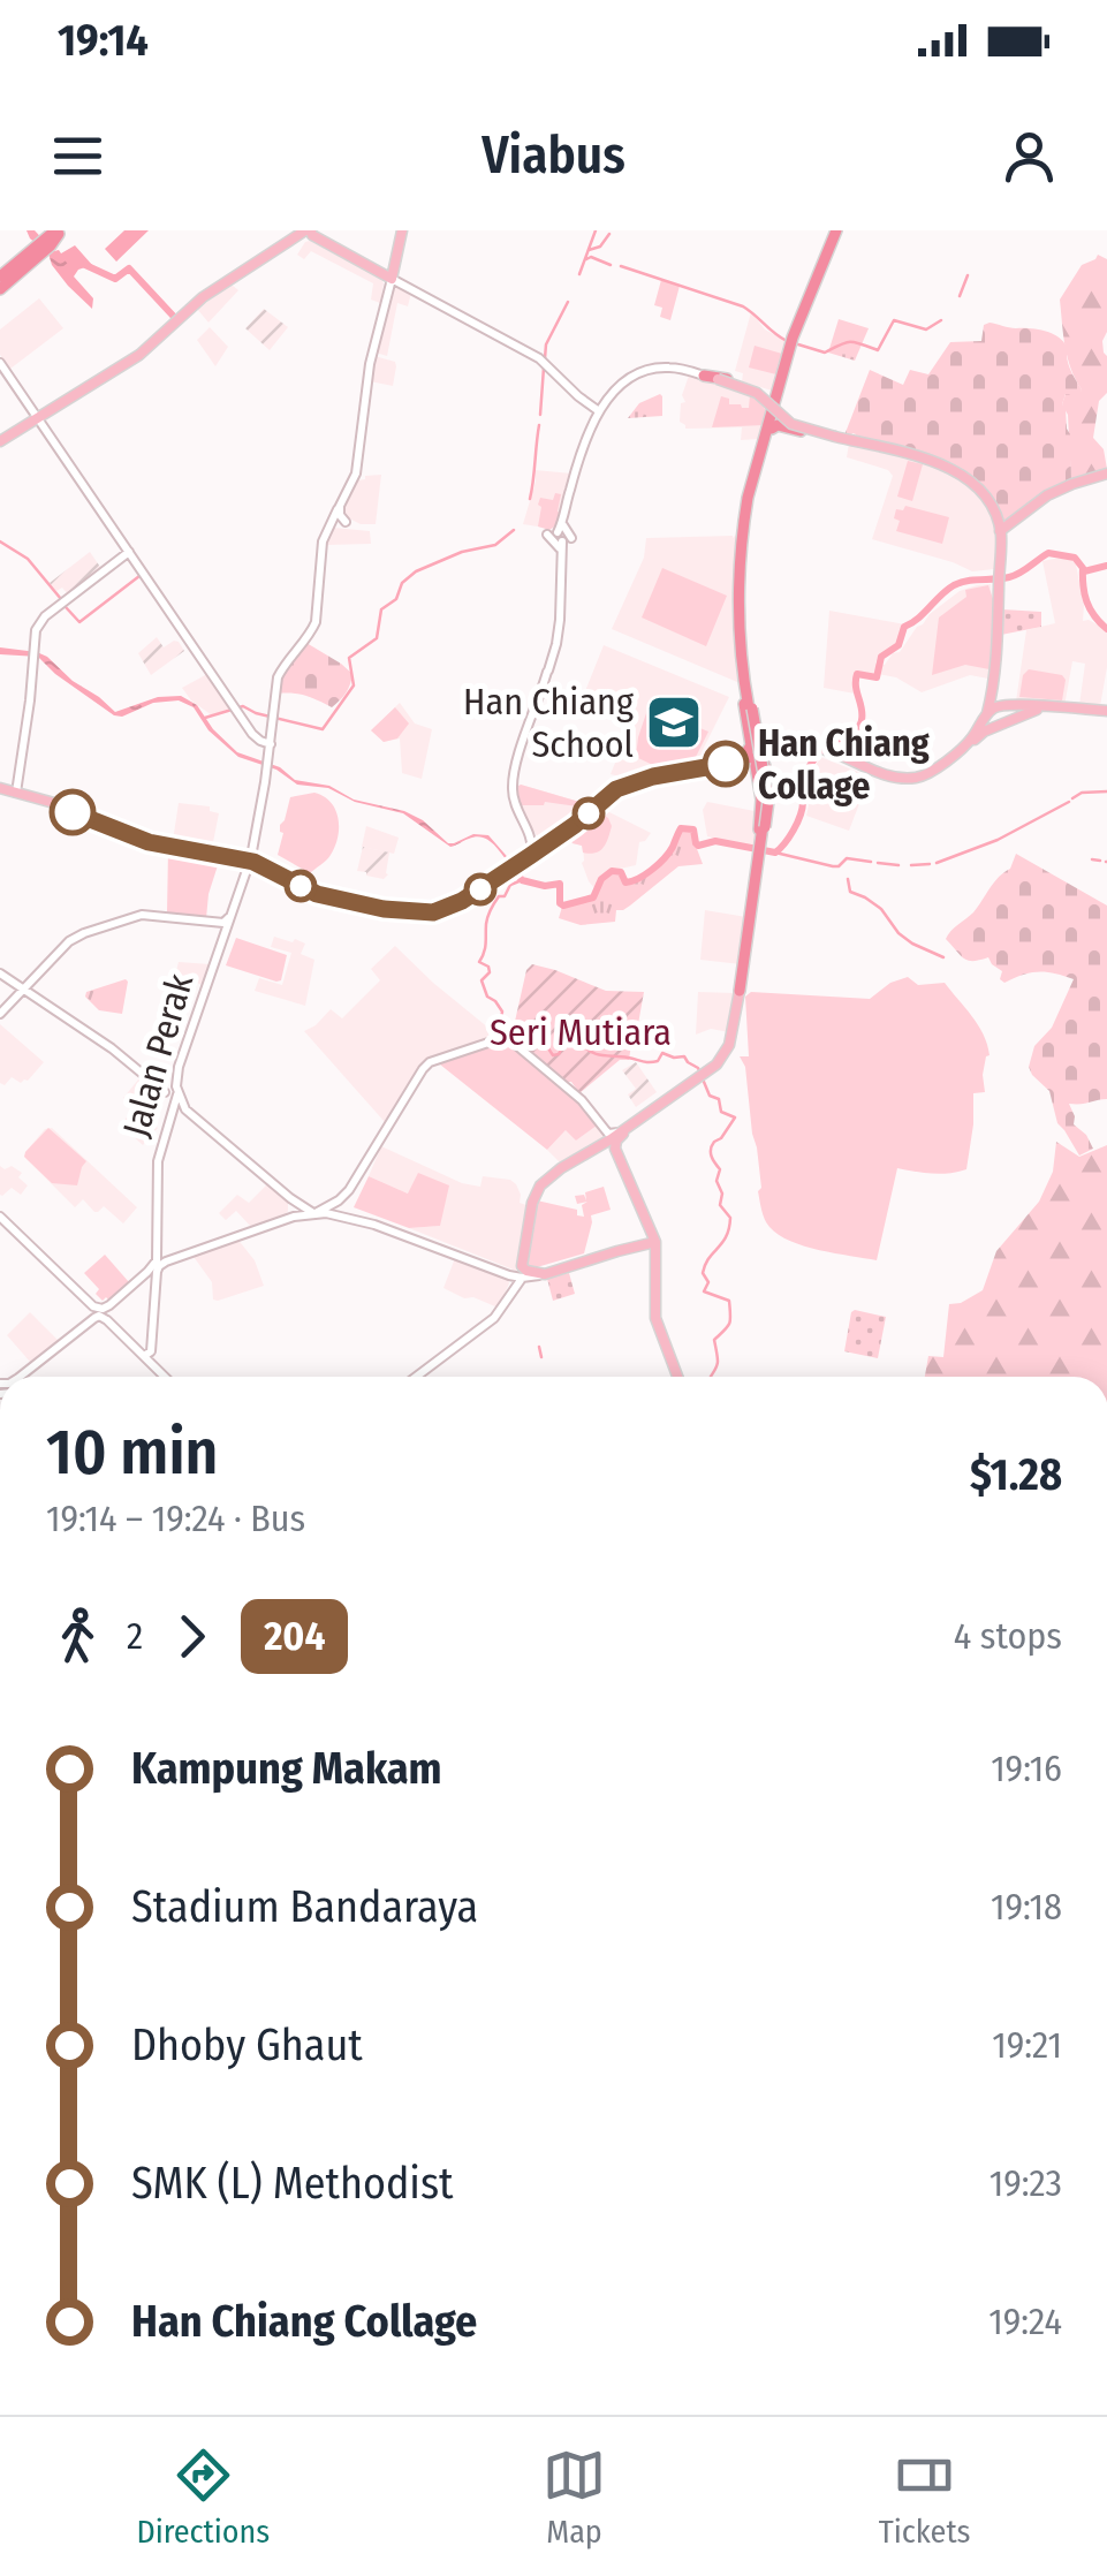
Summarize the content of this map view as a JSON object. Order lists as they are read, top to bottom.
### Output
{
  "streets": {
    "main road": ["Jalan Perak"]
  },
  "parks": ["Seri Mutiara"],
  "places": {
    "school or university": ["Han Chiang School"],
    "other": ["Han Chiang Collage"]
  },
  "lines": ["bus line 204"],
  "page": {
    "status": "19:14",
    "header": "Viabus",
    "heading": ["10 min", "19:14 – 19:24 · Bus", "$1.28"],
    "legs": ["2", "204", "4 stops"],
    "list": [
      {
        "name": "Kampung Makam",
        "value": "19:16"
      },
      {
        "name": "Stadium Bandaraya",
        "value": "19:18"
      },
      {
        "name": "Dhoby Ghaut",
        "value": "19:21"
      },
      {
        "name": "SMK (L) Methodist",
        "value": "19:23"
      },
      {
        "name": "Han Chiang Collage",
        "value": "19:24"
      }
    ],
    "tabs": ["Directions", "Map", "Tickets"]
  }
}
